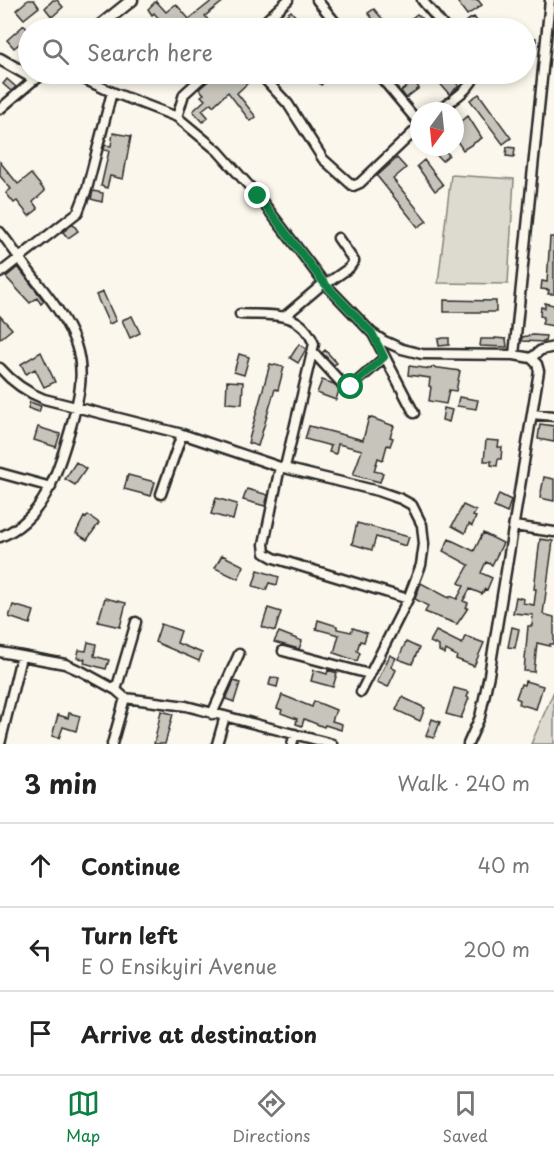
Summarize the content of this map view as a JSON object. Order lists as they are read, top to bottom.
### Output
{
  "north": "bottom",
  "page": {
    "search": "Search here",
    "heading": ["3 min", "Walk · 240 m"],
    "list": [
      ["Continue", "40 m"],
      ["Turn left", "E O Ensikyiri Avenue", "200 m"],
      "Arrive at destination"
    ],
    "nav": ["Map", "Directions", "Saved"]
  }
}
